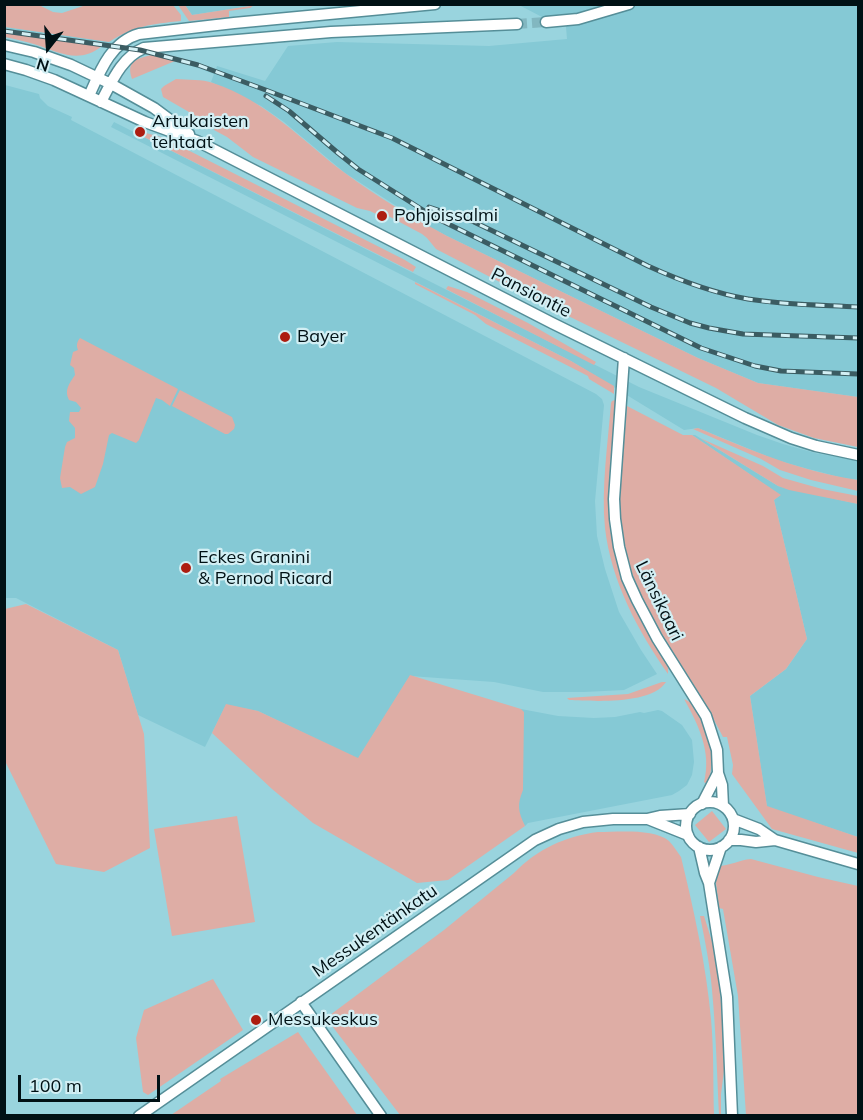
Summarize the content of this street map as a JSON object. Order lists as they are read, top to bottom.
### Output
{
  "streets": {
    "street": ["Pansiontie", "Länsikaari", "Messukentänkatu"]
  },
  "crossings": [
    ["Pansiontie", "Länsikaari"],
    ["Länsikaari", "Messukentänkatu"]
  ],
  "places": [
    "Artukaisten tehtaat",
    "Pohjoissalmi",
    "Bayer",
    "Eckes Granini & Pernod Ricard",
    "Messukeskus"
  ],
  "scale_bar": "100 m",
  "north": "bottom"
}
